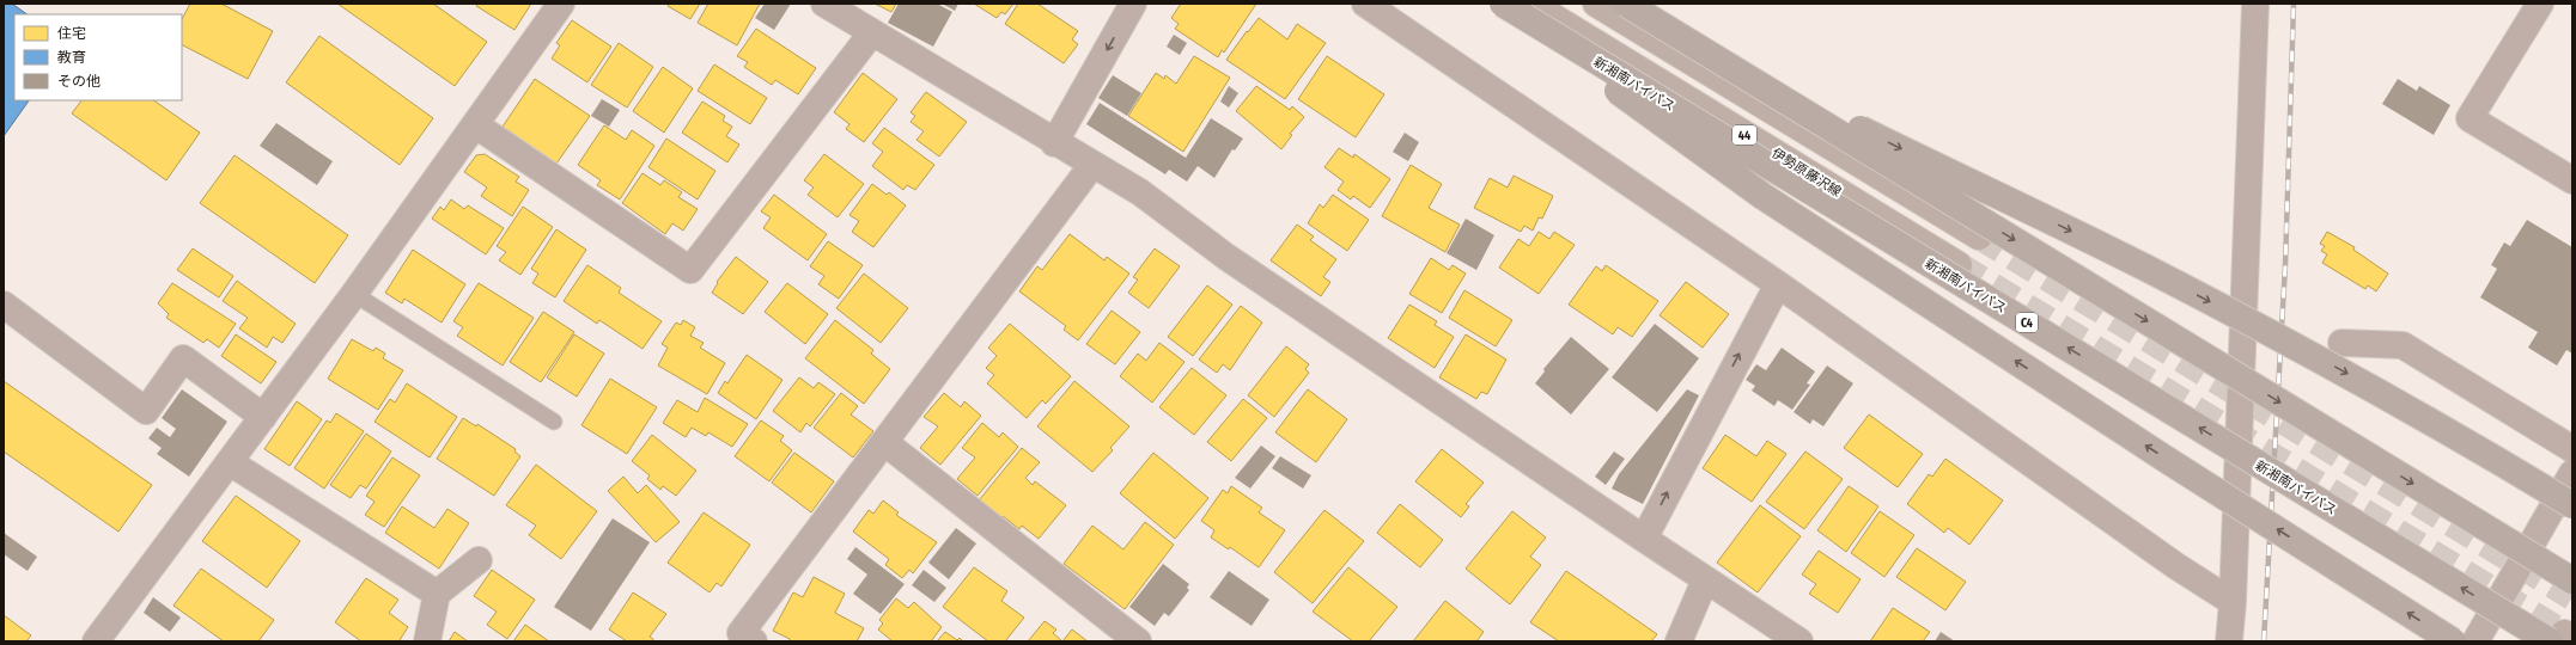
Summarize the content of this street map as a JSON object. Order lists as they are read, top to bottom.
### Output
{
  "streets": {
    "highway": ["新湘南バイパス", "C4"],
    "main road": ["44", "伊勢原藤沢線"]
  },
  "legend": ["住宅", "教育", "その他"]
}
